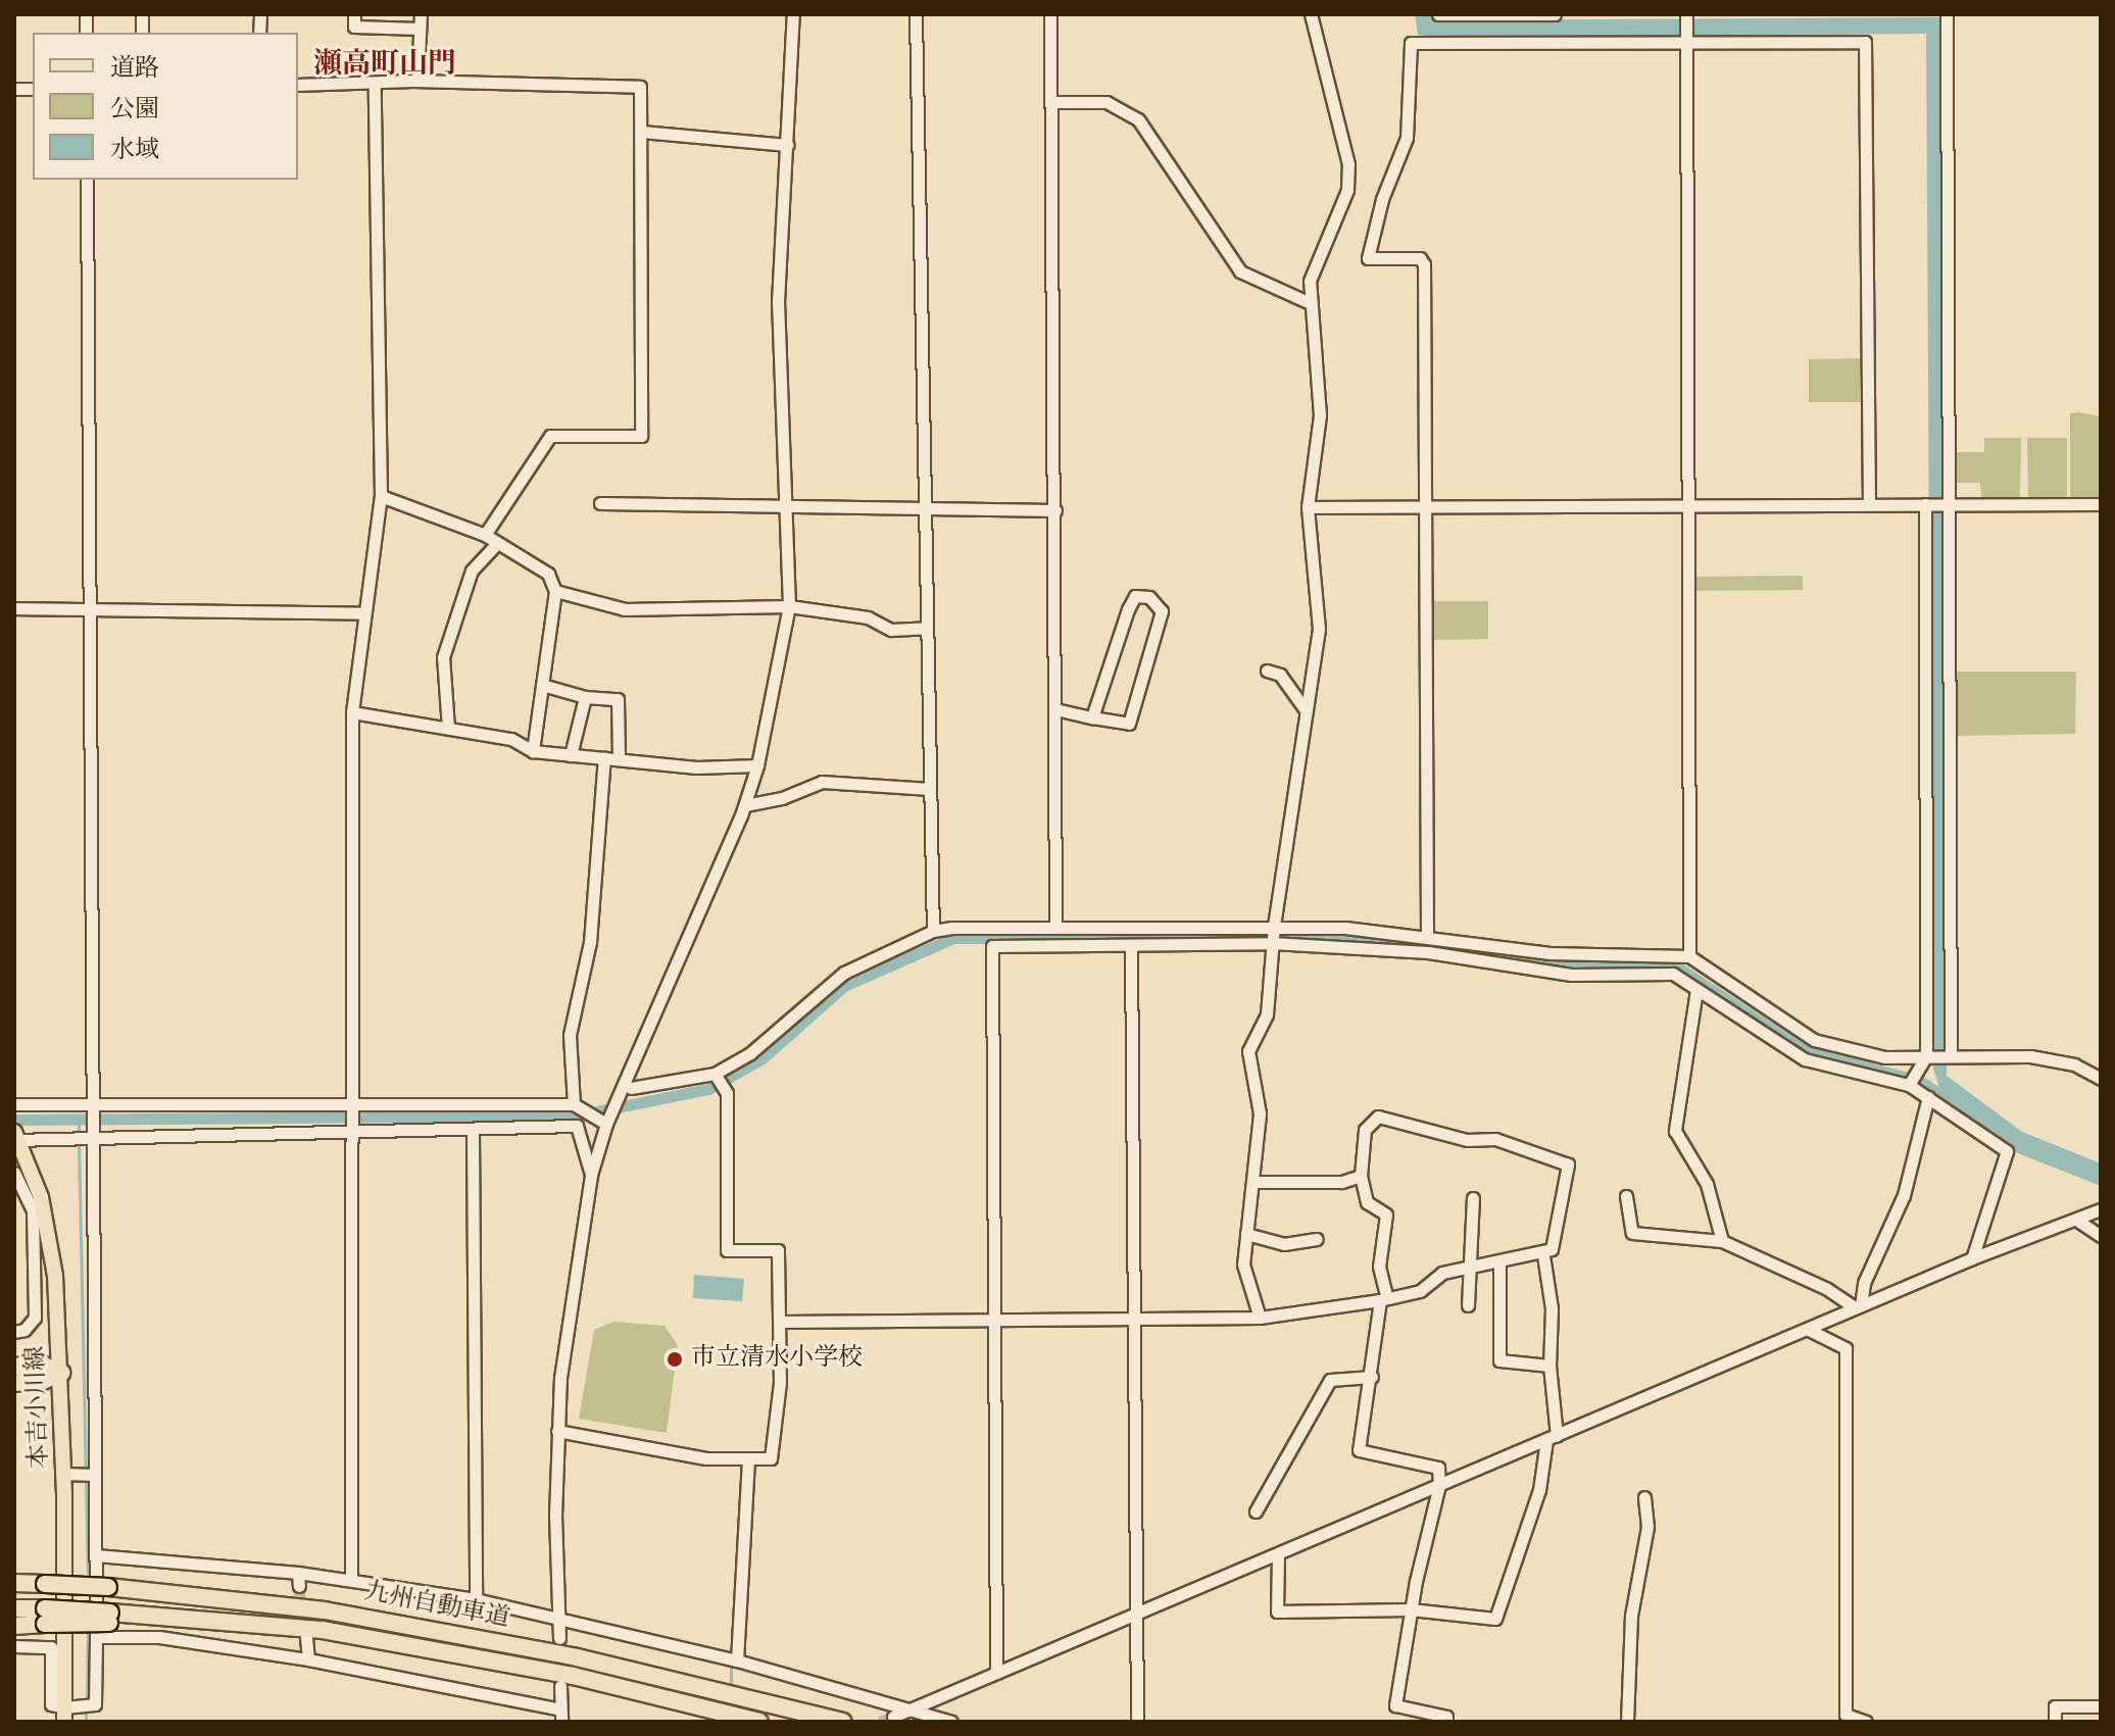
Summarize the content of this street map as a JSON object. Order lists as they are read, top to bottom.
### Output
{
  "streets": {
    "highway": ["九州自動車道"],
    "main road": ["本吉小川線"]
  },
  "districts": ["瀬高町山門"],
  "places": ["市立清水小学校"],
  "legend": ["道路", "公園", "水域"]
}
